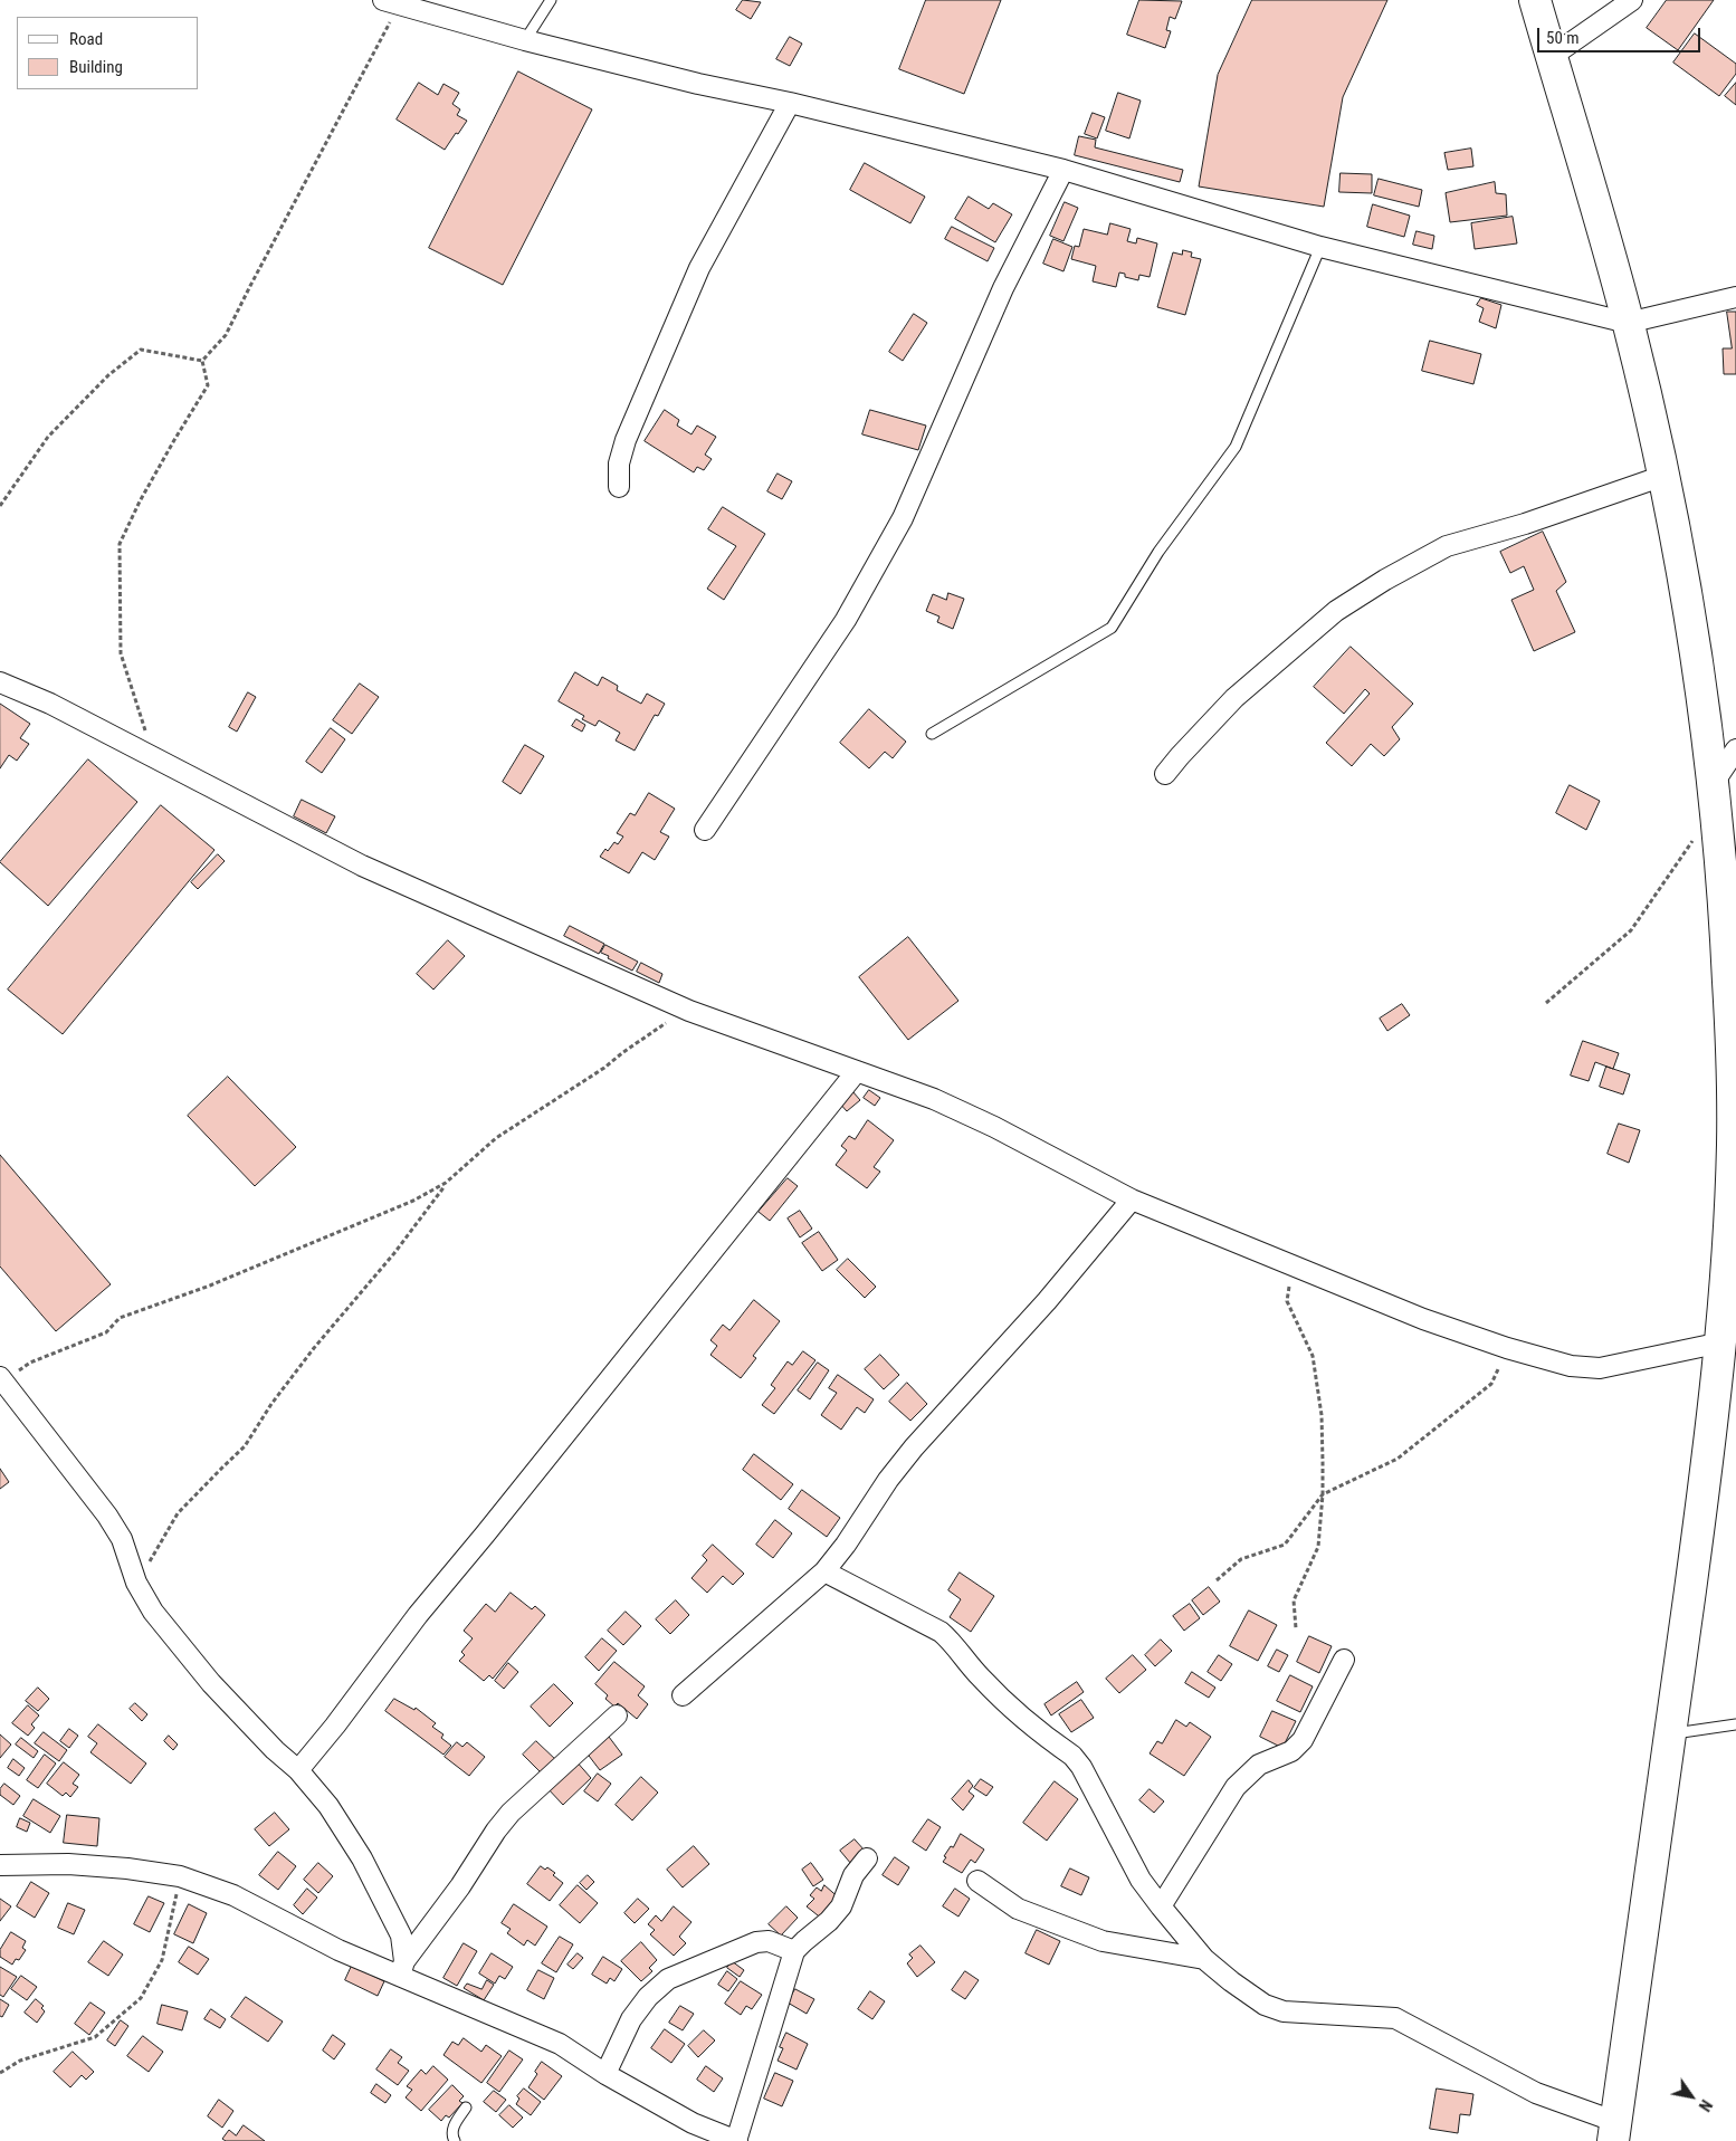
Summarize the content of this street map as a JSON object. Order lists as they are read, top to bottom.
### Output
{
  "legend": ["Road", "Building"],
  "scale_bar": "50 m",
  "north": "bottom right"
}
